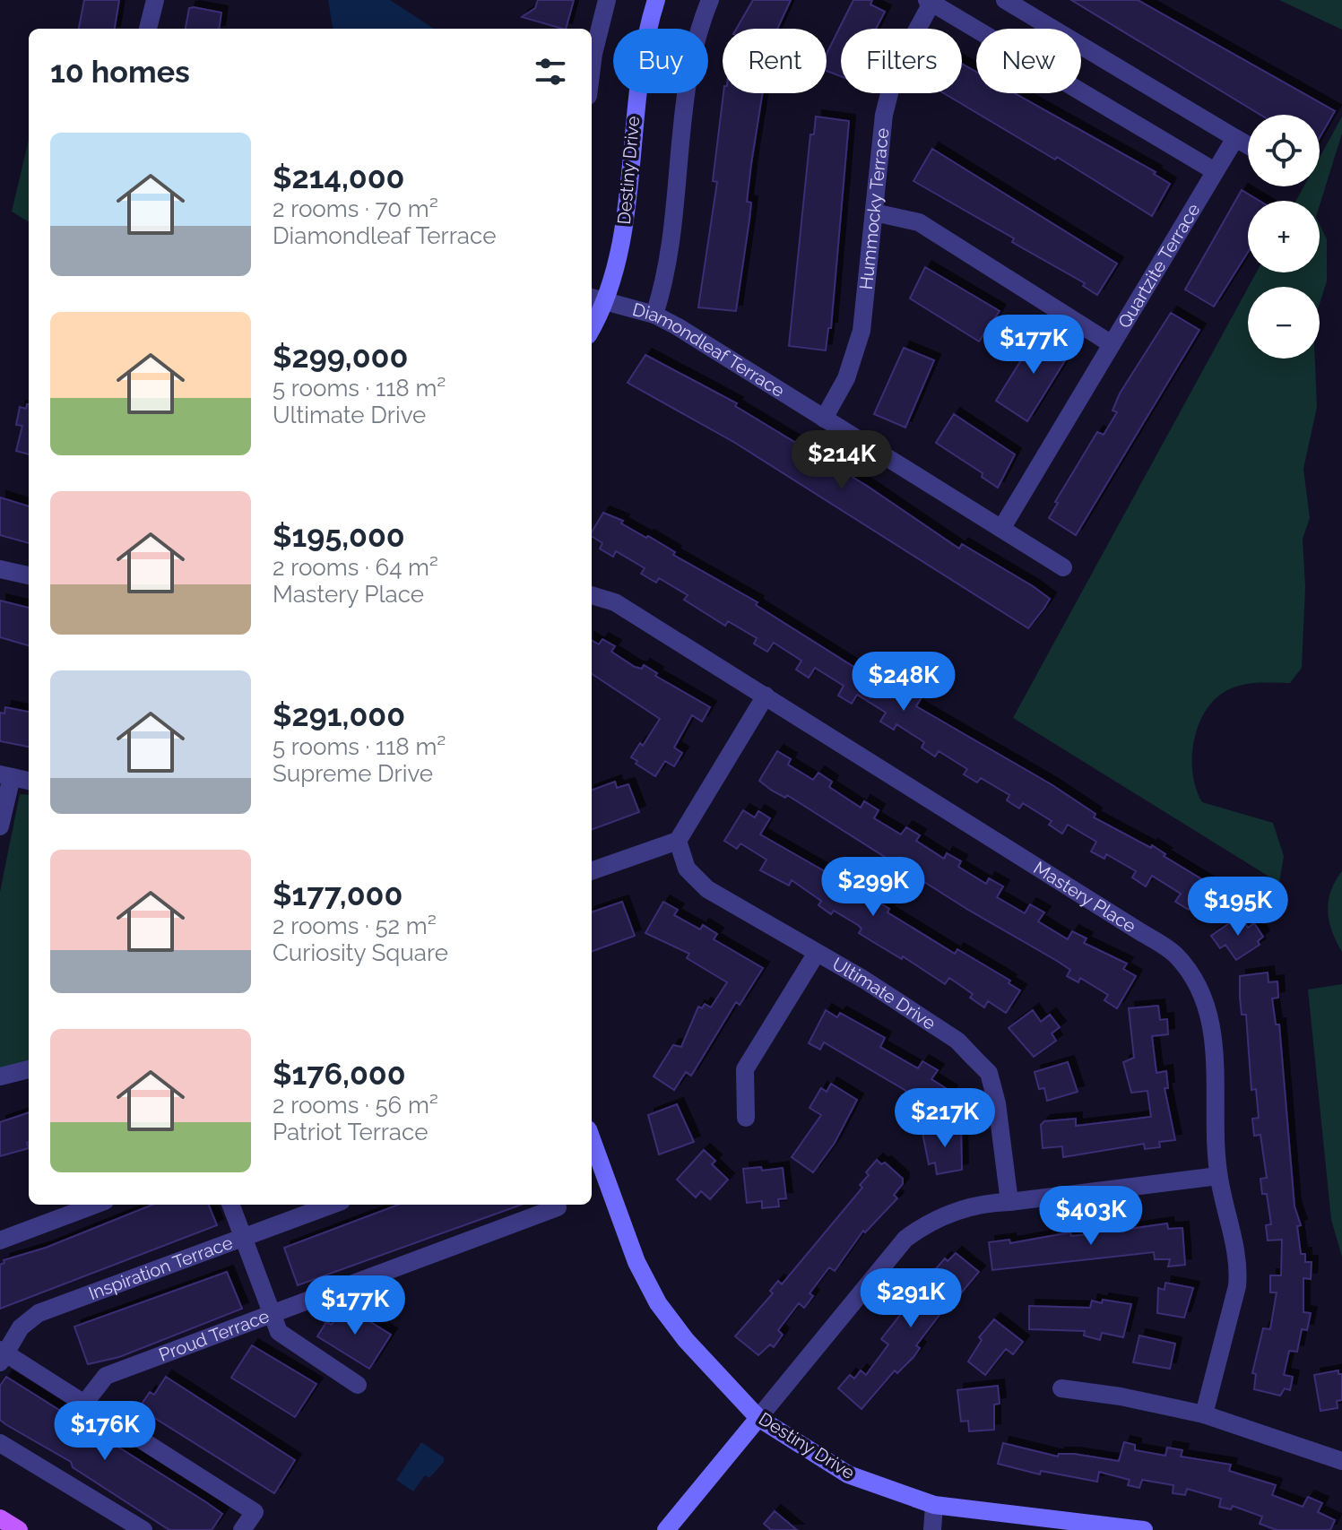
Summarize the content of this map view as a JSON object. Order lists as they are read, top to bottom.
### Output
{
  "streets": {
    "street": [
      "Destiny Drive",
      "Hummocky Terrace",
      "Quartzite Terrace",
      "Diamondleaf Terrace",
      "Mastery Place",
      "Ultimate Drive",
      "Inspiration Terrace",
      "Proud Terrace"
    ]
  },
  "crossings": [
    ["Destiny Drive", "Diamondleaf Terrace"],
    ["Hummocky Terrace", "Diamondleaf Terrace"],
    ["Quartzite Terrace", "Diamondleaf Terrace"]
  ],
  "page": {
    "chip": [
      "Buy",
      "Rent",
      "Filters",
      "New"
    ],
    "heading": "10 homes",
    "map_buttons": ["+", "−"],
    "list": [
      {
        "name": "$214,000",
        "note": "2 rooms · 70 m² · Diamondleaf Terrace"
      },
      {
        "name": "$299,000",
        "note": "5 rooms · 118 m² · Ultimate Drive"
      },
      {
        "name": "$195,000",
        "note": "2 rooms · 64 m² · Mastery Place"
      },
      {
        "name": "$291,000",
        "note": "5 rooms · 118 m² · Supreme Drive"
      },
      {
        "name": "$177,000",
        "note": "2 rooms · 52 m² · Curiosity Square"
      },
      {
        "name": "$176,000",
        "note": "2 rooms · 56 m² · Patriot Terrace"
      }
    ],
    "price": [
      "$177K",
      "$214K",
      "$248K",
      "$299K",
      "$195K",
      "$217K",
      "$403K",
      "$291K",
      "$177K",
      "$176K"
    ]
  }
}
